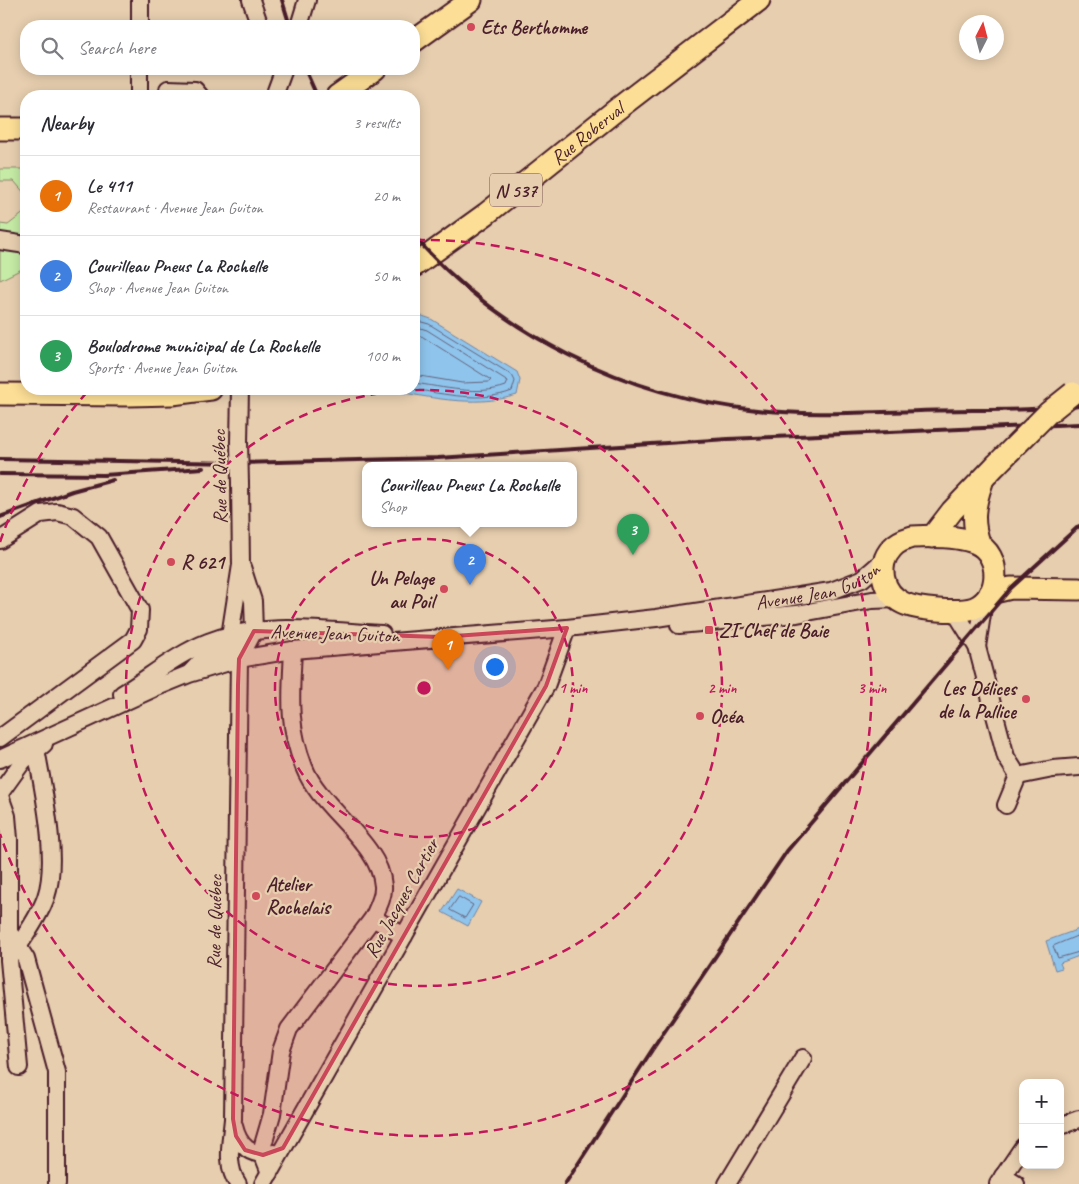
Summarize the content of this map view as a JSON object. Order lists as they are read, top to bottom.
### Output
{
  "streets": {
    "main road": ["Rue Roberval", "N 537"],
    "street": ["Rue de Québec", "Avenue Jean Guiton", "Rue Jacques Cartier"]
  },
  "crossings": [
    ["Rue de Québec", "Avenue Jean Guiton"],
    ["Avenue Jean Guiton", "Rue Jacques Cartier"]
  ],
  "places": {
    "other": [
      "Ets Berthomme",
      "R 621",
      "Un Pelage au Poil",
      "Les Délices de la Pallice",
      "Océa",
      "Atelier Rochelais"
    ],
    "transit": ["ZI Chef de Baie"]
  },
  "north": "top",
  "page": {
    "search": "Search here",
    "heading": ["Nearby", "3 results"],
    "list": [
      {
        "mark": "1",
        "name": "Le 411",
        "note": "Restaurant · Avenue Jean Guiton",
        "value": "20 m"
      },
      {
        "mark": "2",
        "name": "Courilleau Pneus La Rochelle",
        "note": "Shop · Avenue Jean Guiton",
        "value": "50 m"
      },
      {
        "mark": "3",
        "name": "Boulodrome municipal de La Rochelle",
        "note": "Sports · Avenue Jean Guiton",
        "value": "100 m"
      }
    ],
    "popup": ["Courilleau Pneus La Rochelle", "Shop"],
    "pins": ["3", "2", "1"],
    "map_buttons": ["+", "−"]
  },
  "rings": ["1 min", "2 min", "3 min"]
}
